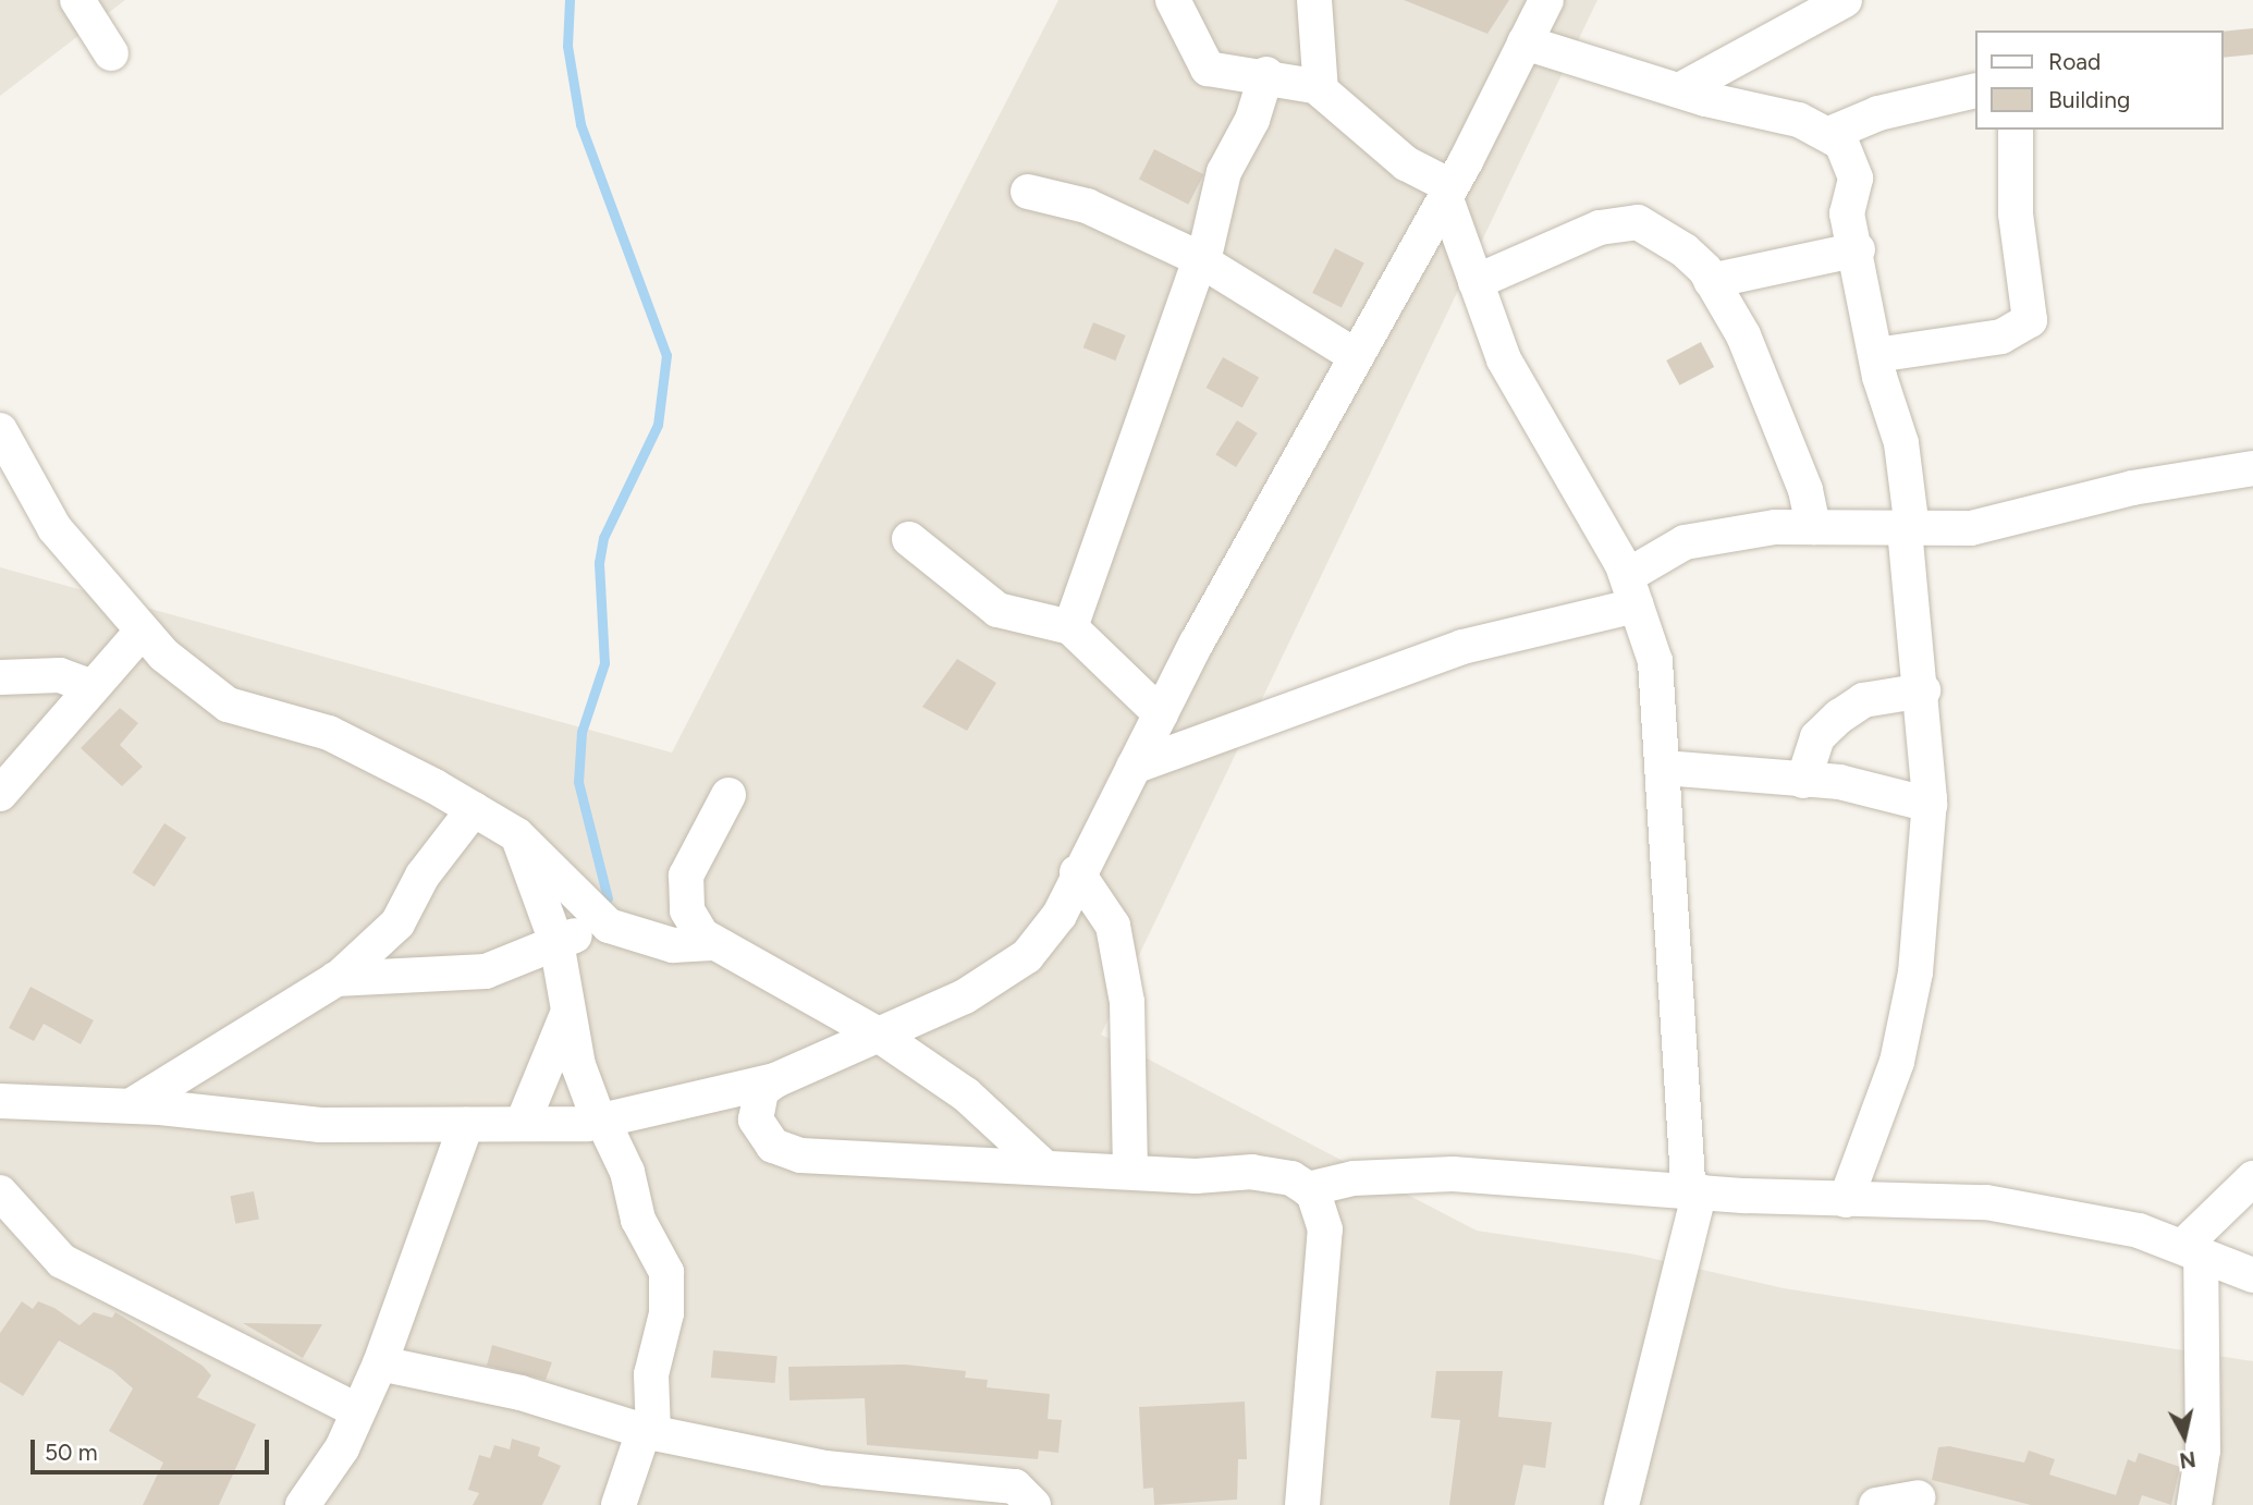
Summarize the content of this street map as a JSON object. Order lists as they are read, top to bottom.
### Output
{
  "legend": ["Road", "Building"],
  "scale_bar": "50 m",
  "north": "bottom"
}
